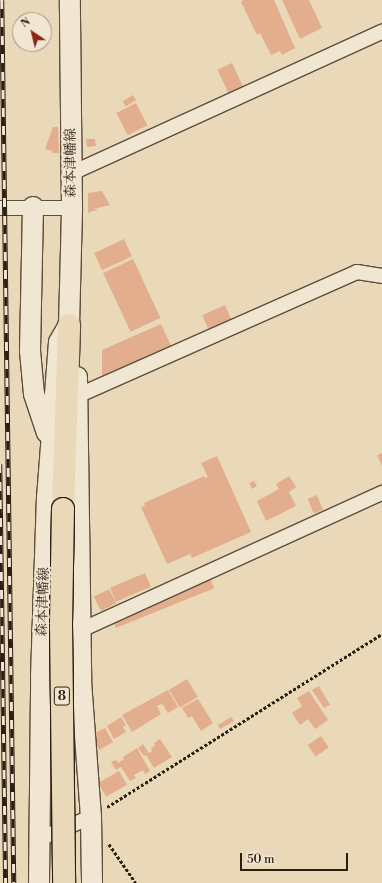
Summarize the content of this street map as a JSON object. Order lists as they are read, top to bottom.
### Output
{
  "streets": {
    "highway": ["8"],
    "main road": ["森本津幡線"]
  },
  "crossings": [
    ["森本津幡線", "8"]
  ],
  "scale_bar": "50 m",
  "north": "top left"
}
